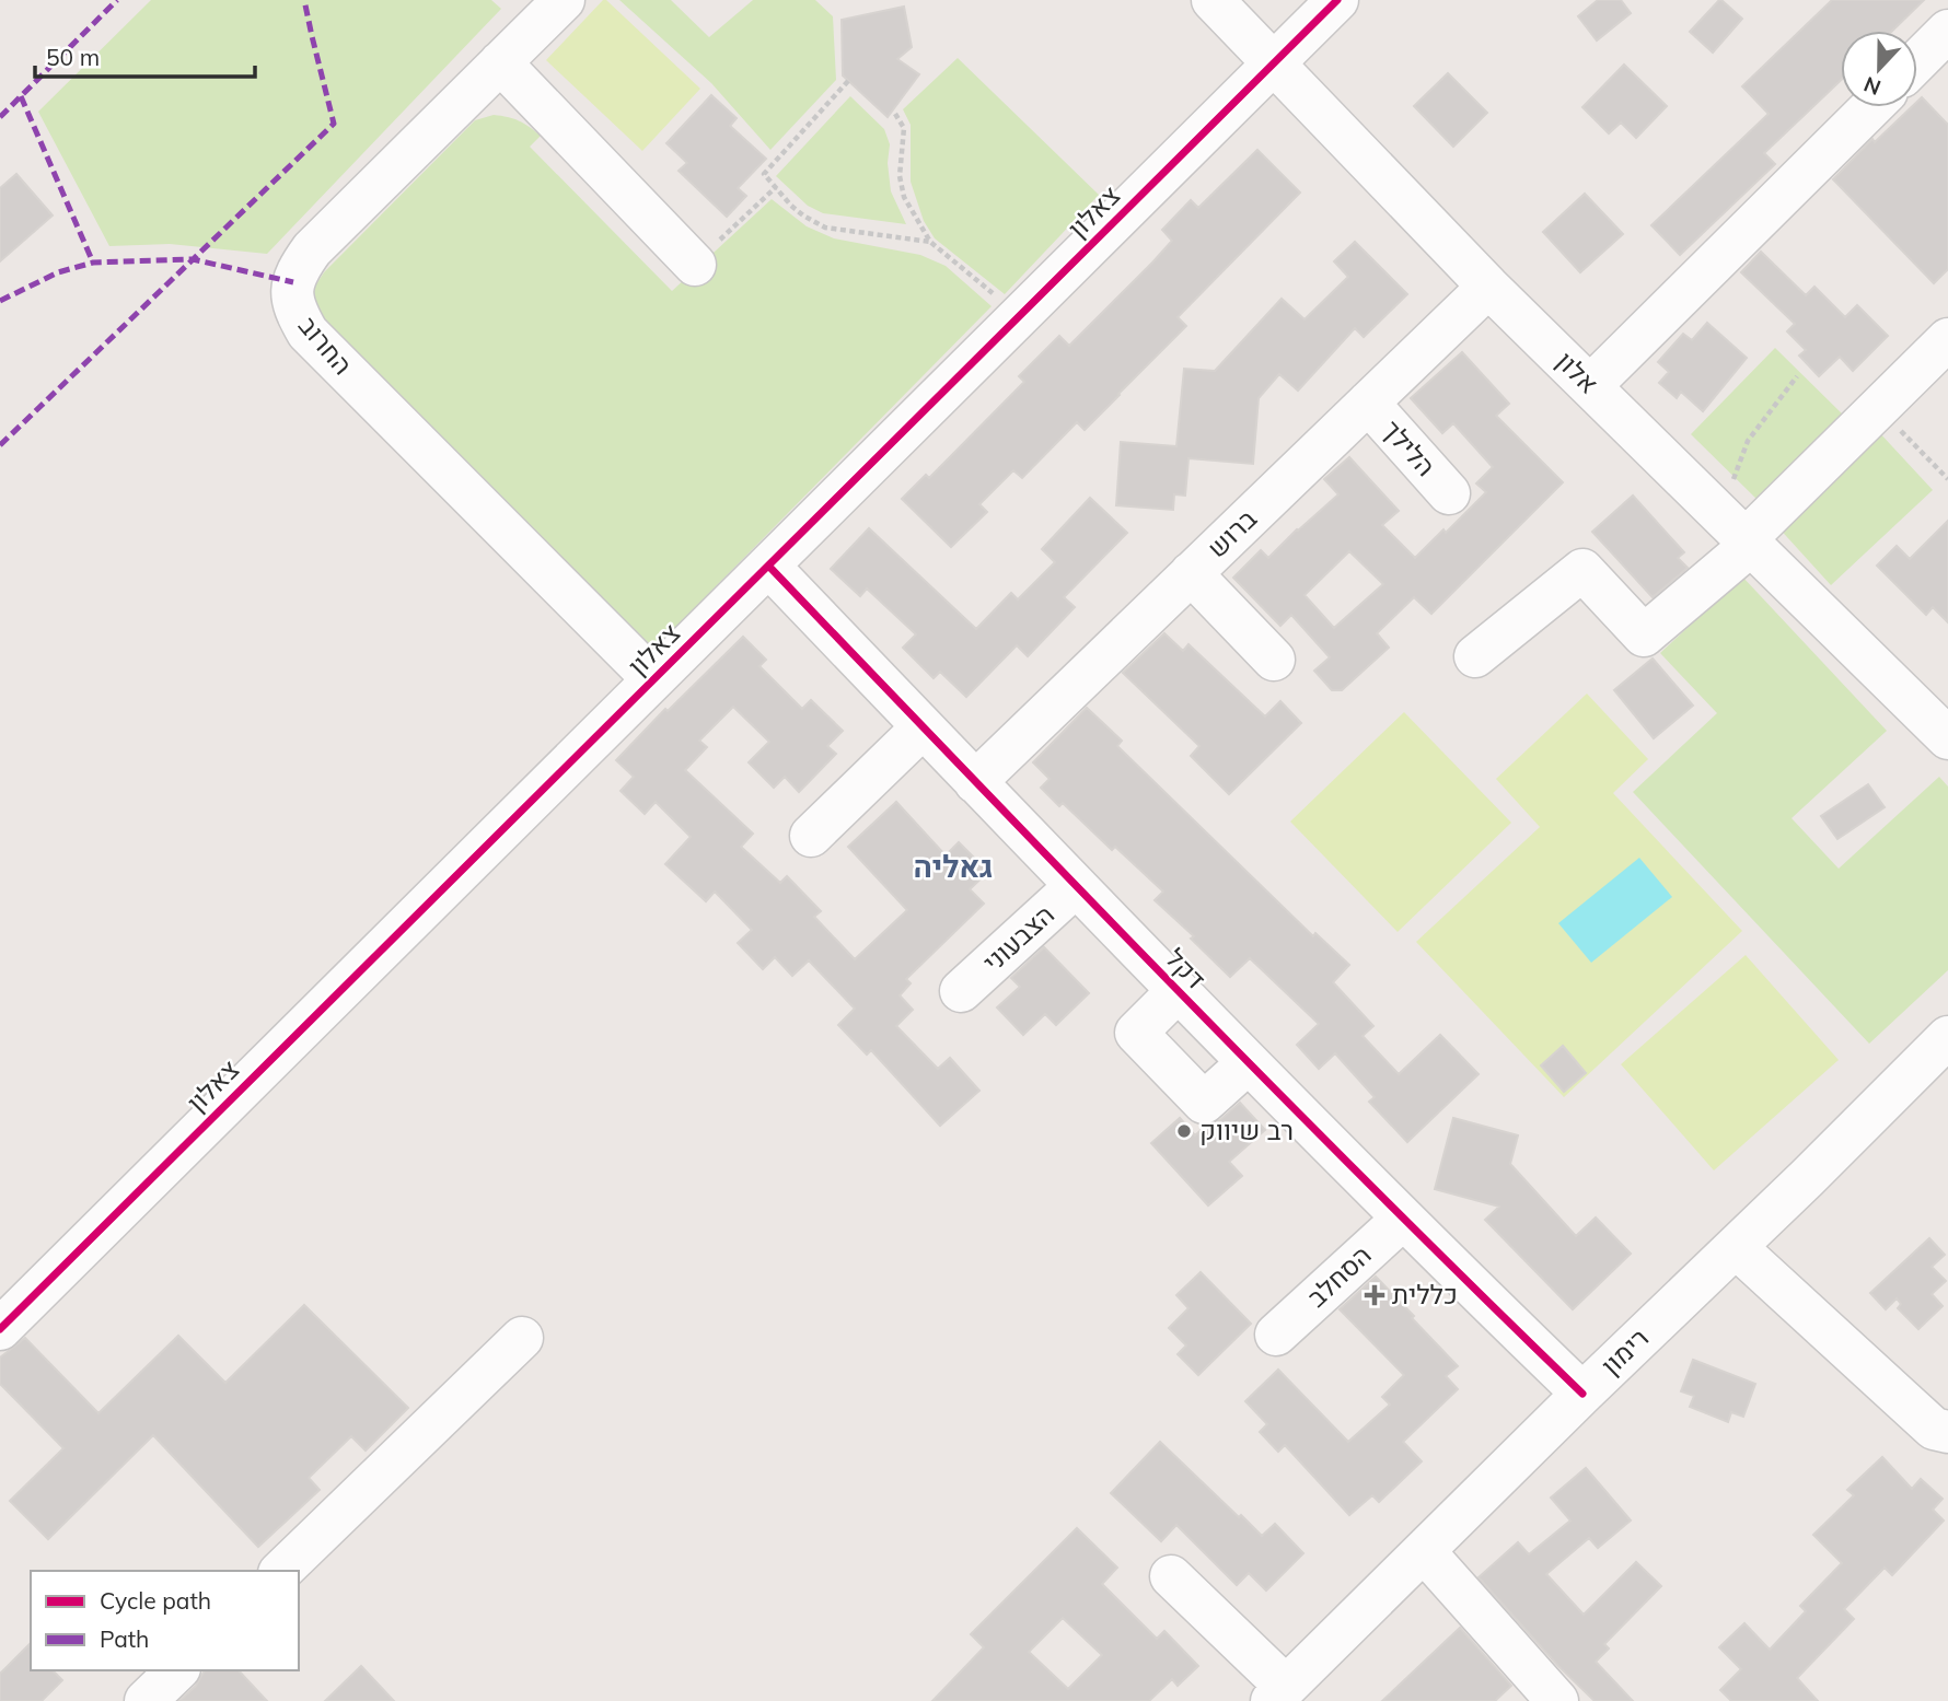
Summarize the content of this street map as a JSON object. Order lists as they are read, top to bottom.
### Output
{
  "streets": {
    "street": [
      "צאלון",
      "החרוב",
      "אלון",
      "הלילך",
      "ברוש",
      "הצבעוני",
      "דקל",
      "הסחלב",
      "רימון"
    ]
  },
  "crossings": [
    ["צאלון", "החרוב"],
    ["צאלון", "אלון"],
    ["צאלון", "דקל"],
    ["אלון", "ברוש"],
    ["הלילך", "ברוש"],
    ["ברוש", "דקל"],
    ["הצבעוני", "דקל"],
    ["דקל", "הסחלב"],
    ["דקל", "רימון"]
  ],
  "districts": ["גאליה"],
  "places": {
    "other": ["רב שיווק"],
    "health": ["כללית"]
  },
  "legend": ["Cycle path", "Path"],
  "scale_bar": "50 m",
  "north": "bottom"
}
